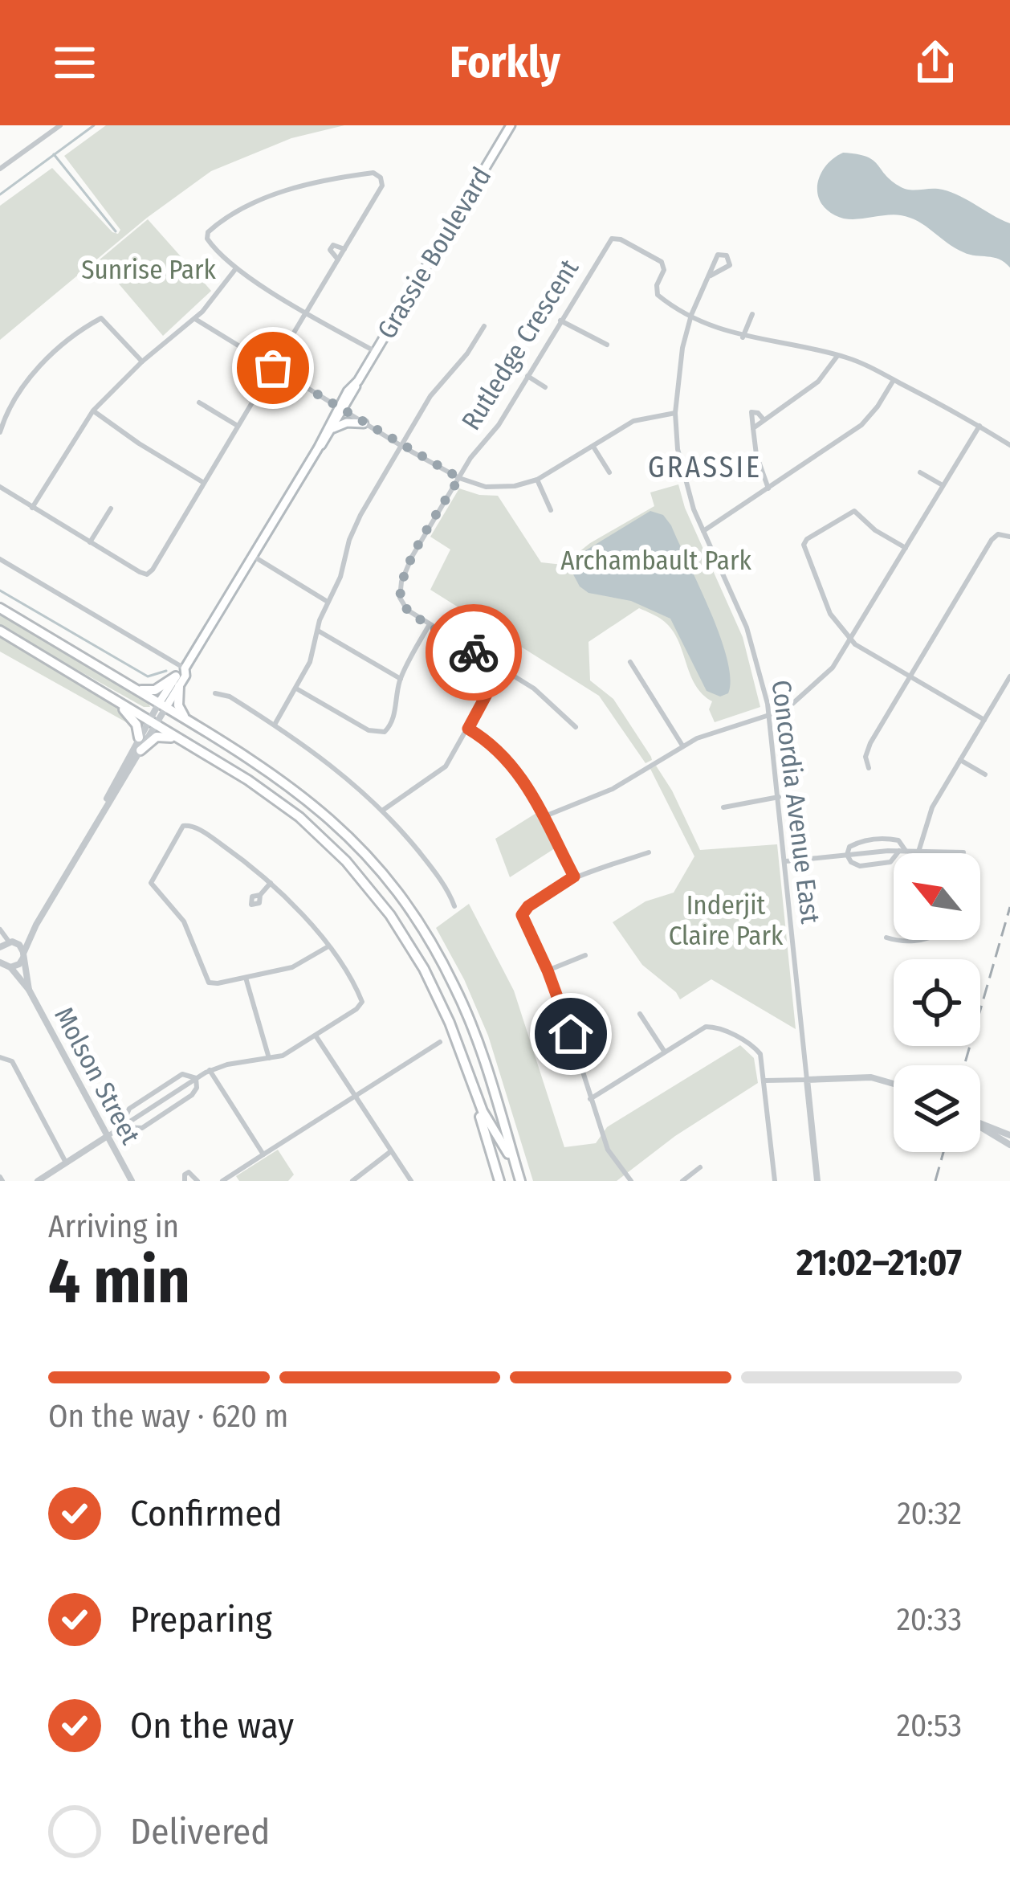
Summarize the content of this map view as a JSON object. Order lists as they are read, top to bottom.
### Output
{
  "streets": {
    "main road": ["Grassie Boulevard"],
    "street": ["Rutledge Crescent", "Concordia Avenue East", "Molson Street"]
  },
  "crossings": [
    ["Grassie Boulevard", "Molson Street"],
    ["Rutledge Crescent", "Concordia Avenue East"]
  ],
  "districts": ["GRASSIE"],
  "parks": ["Sunrise Park", "Archambault Park", "Inderjit Claire Park"],
  "north": "top left",
  "page": {
    "header": "Forkly",
    "heading": ["4 min", "Arriving in", "21:02–21:07"],
    "bar": "On the way · 620 m",
    "list": [
      ["Confirmed", "20:32"],
      ["Preparing", "20:33"],
      ["On the way", "20:53"],
      "Delivered"
    ]
  }
}
